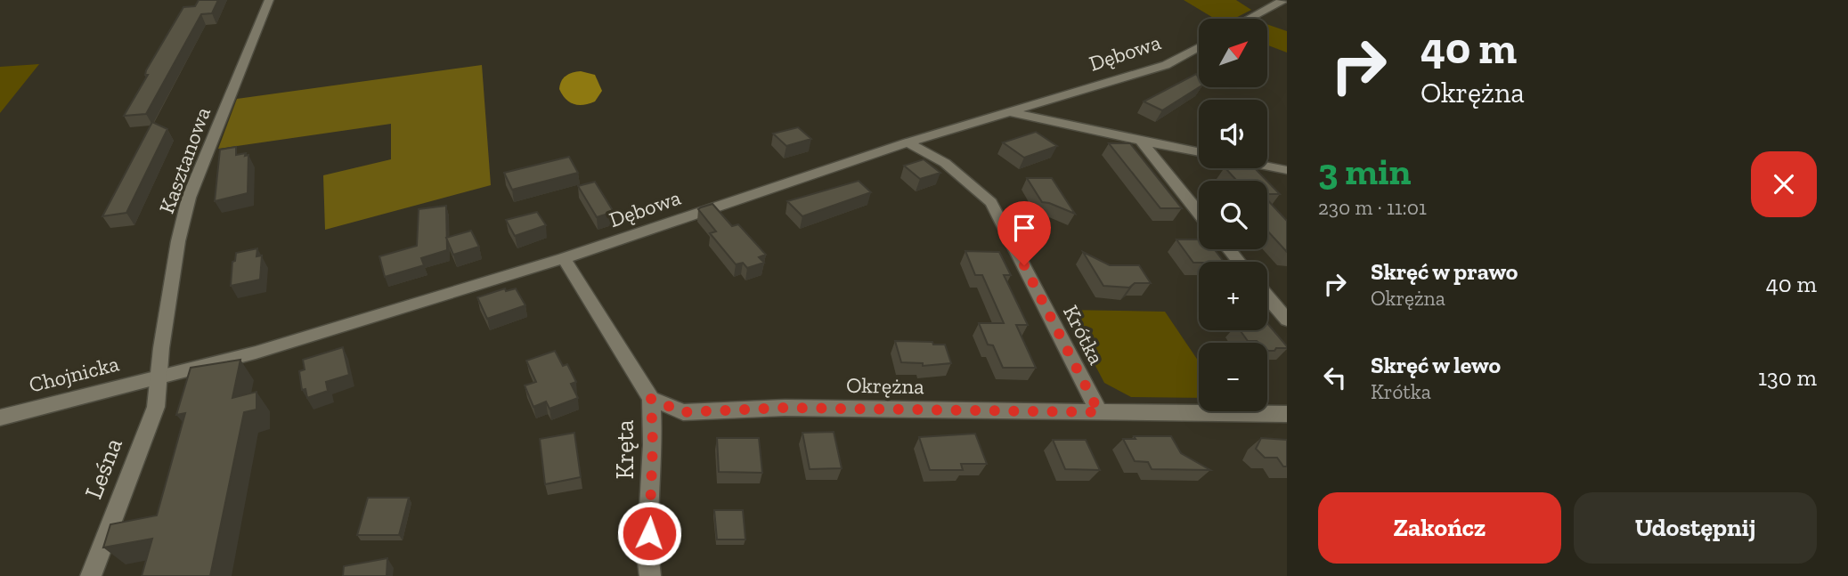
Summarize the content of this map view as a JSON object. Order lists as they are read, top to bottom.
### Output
{
  "streets": {
    "street": [
      "Dębowa",
      "Kasztanowa",
      "Krótka",
      "Chojnicka",
      "Okrężna",
      "Kręta",
      "Leśna"
    ]
  },
  "crossings": [
    ["Dębowa", "Kasztanowa"],
    ["Dębowa", "Krótka"],
    ["Dębowa", "Chojnicka"],
    ["Dębowa", "Leśna"],
    ["Kasztanowa", "Chojnicka"],
    ["Kasztanowa", "Leśna"],
    ["Krótka", "Okrężna"],
    ["Chojnicka", "Leśna"],
    ["Okrężna", "Kręta"]
  ],
  "north": "top right",
  "page": {
    "turn": ["40 m", "Okrężna"],
    "map_buttons": ["+", "−"],
    "heading": ["3 min", "230 m · 11:01"],
    "list": [
      {
        "name": "Skręć w prawo",
        "note": "Okrężna",
        "value": "40 m"
      },
      {
        "name": "Skręć w lewo",
        "note": "Krótka",
        "value": "130 m"
      }
    ],
    "buttons": ["Zakończ", "Udostępnij"]
  }
}
